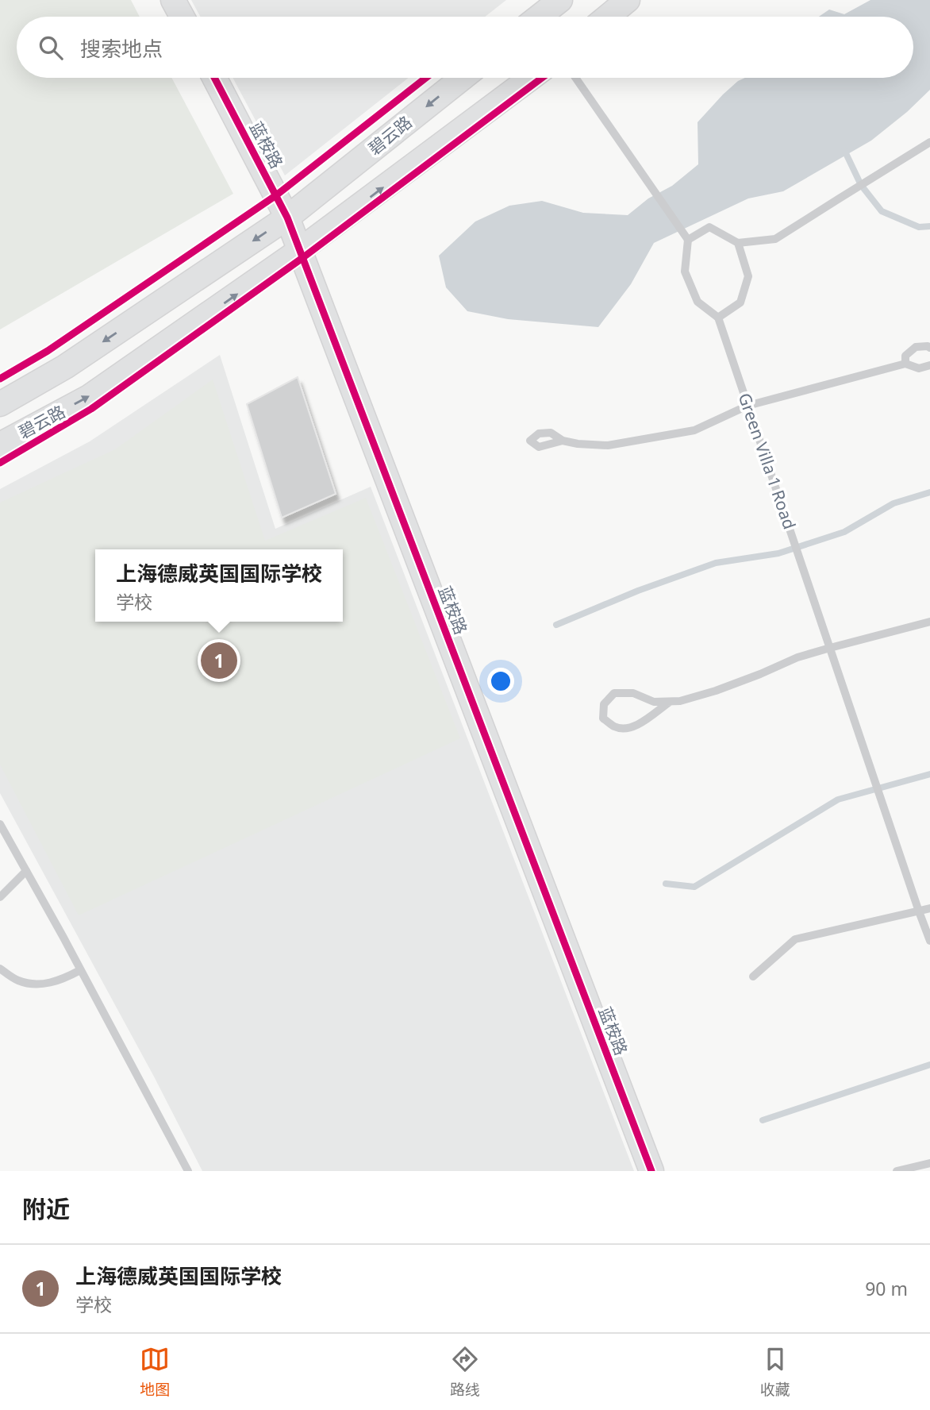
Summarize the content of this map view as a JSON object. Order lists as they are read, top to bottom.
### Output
{
  "streets": {
    "street": ["碧云路", "蓝桉路"],
    "lane": ["Green Villa 1 Road"]
  },
  "crossings": [
    ["碧云路", "蓝桉路"]
  ],
  "page": {
    "search": "搜索地点",
    "popup": ["上海德威英国国际学校", "学校"],
    "pins": "1",
    "heading": "附近",
    "list": [
      {
        "mark": "1",
        "name": "上海德威英国国际学校",
        "note": "学校",
        "value": "90 m"
      }
    ],
    "nav": ["地图", "路线", "收藏"]
  }
}
